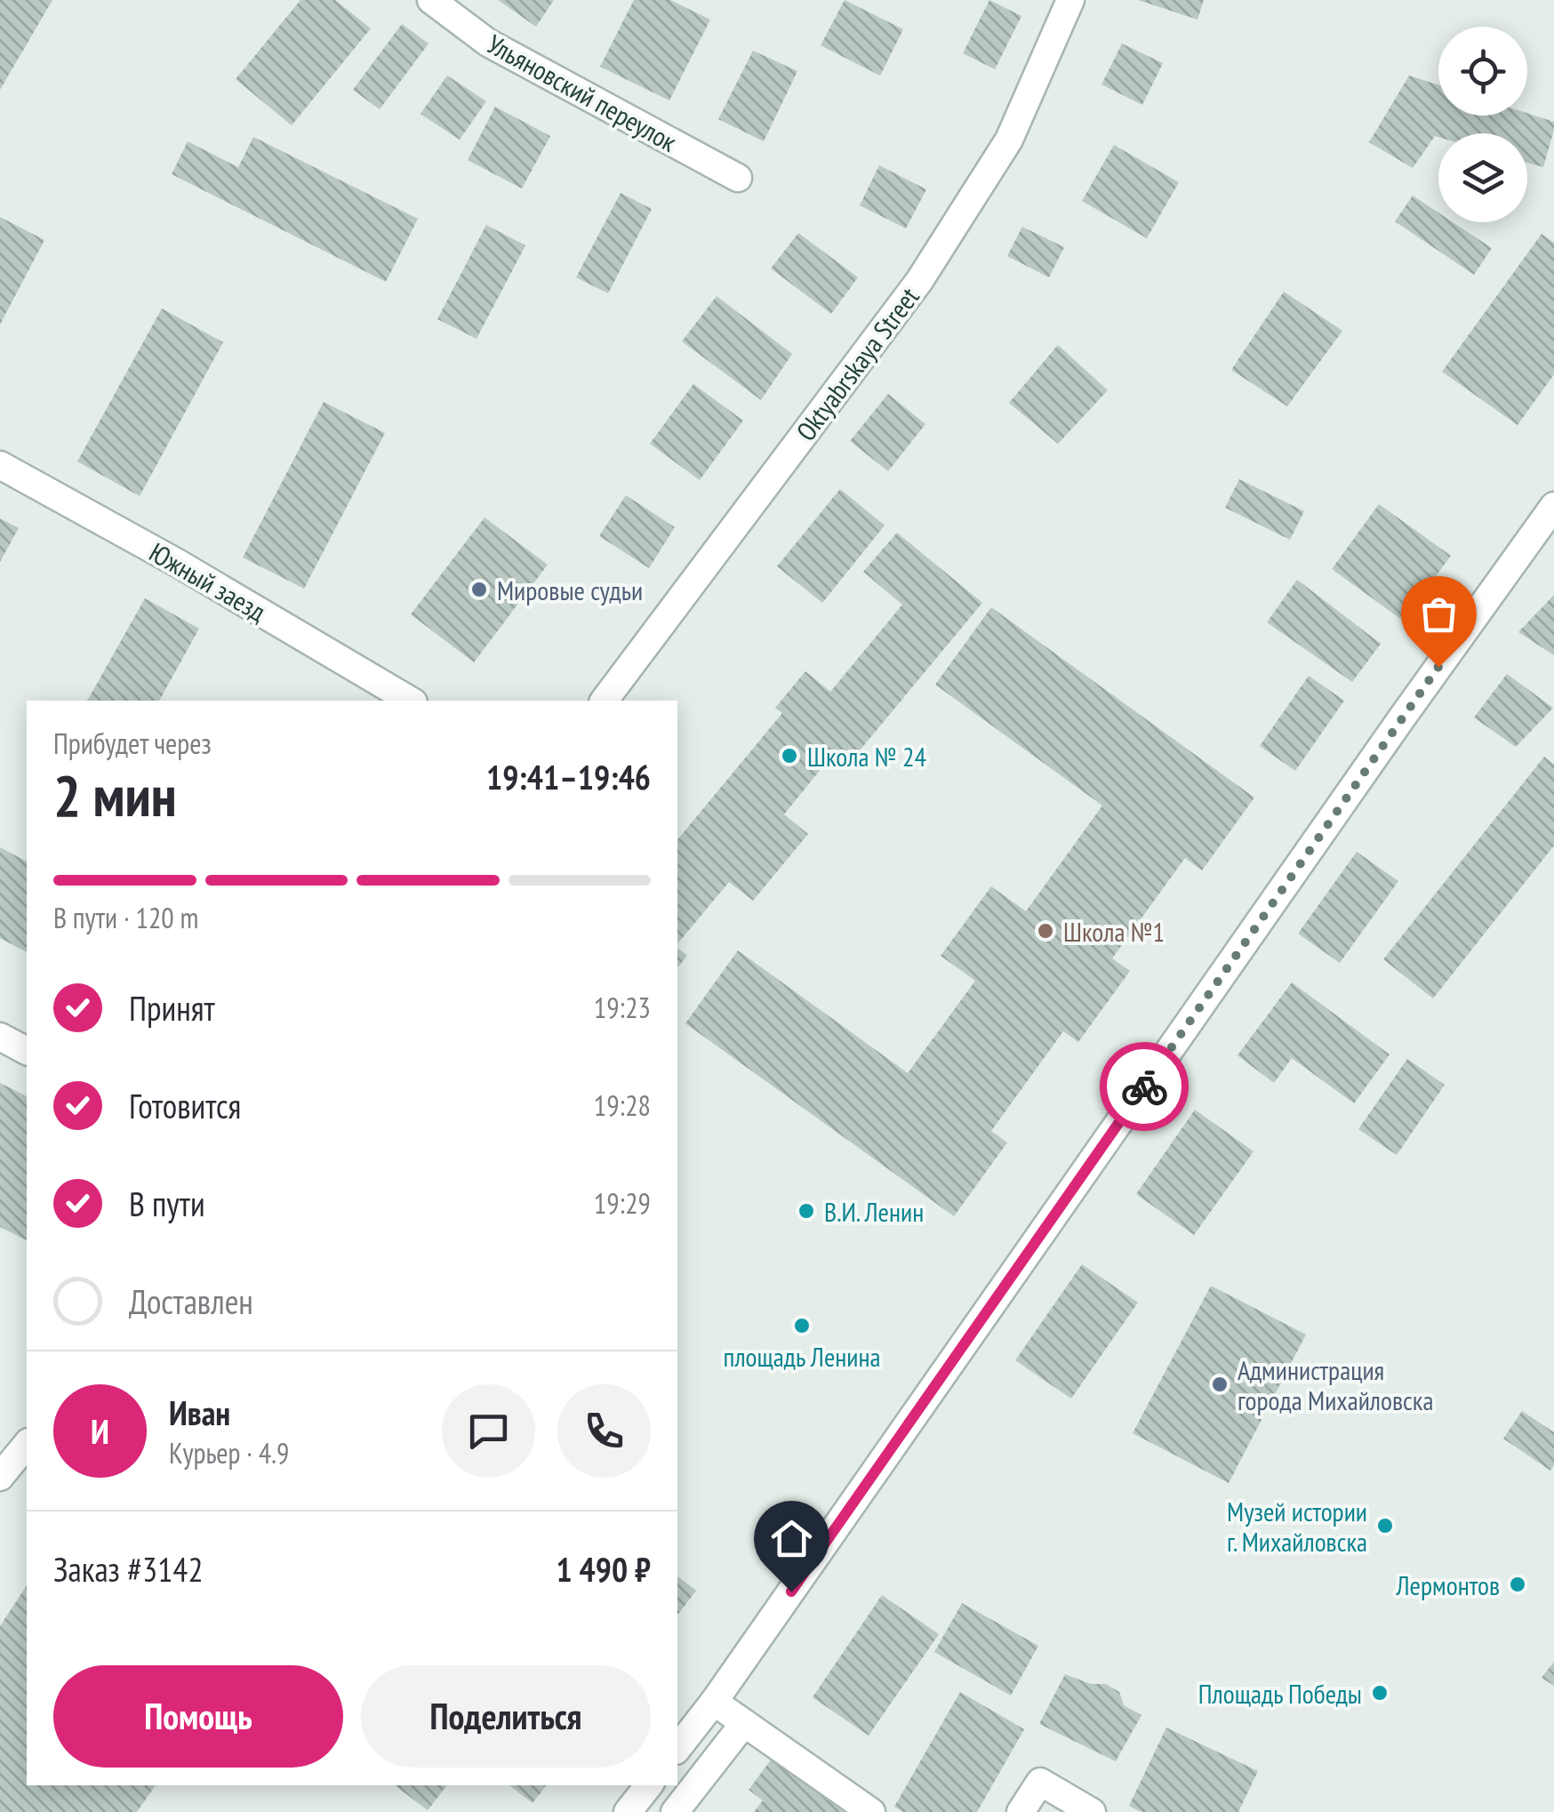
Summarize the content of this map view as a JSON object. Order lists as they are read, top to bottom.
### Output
{
  "streets": {
    "street": ["Ульяновский переулок", "Oktyabrskaya Street", "Южный заезд"]
  },
  "places": [
    "Мировые судьи",
    "Школа № 24",
    "Школа №1",
    "В.И. Ленин",
    "площадь Ленина",
    "Администрация города Михайловска",
    "Музей истории г. Михайловска",
    "Лермонтов",
    "Площадь Победы"
  ],
  "page": {
    "heading": ["2 мин", "Прибудет через", "19:41–19:46"],
    "panel": [
      "Иван",
      "Курьер · 4.9",
      "Заказ #3142",
      "1 490 ₽"
    ],
    "bar": "В пути · 120 m",
    "list": [
      ["Принят", "19:23"],
      ["Готовится", "19:28"],
      ["В пути", "19:29"],
      "Доставлен"
    ],
    "round": "И",
    "buttons": ["Помощь", "Поделиться"]
  }
}
